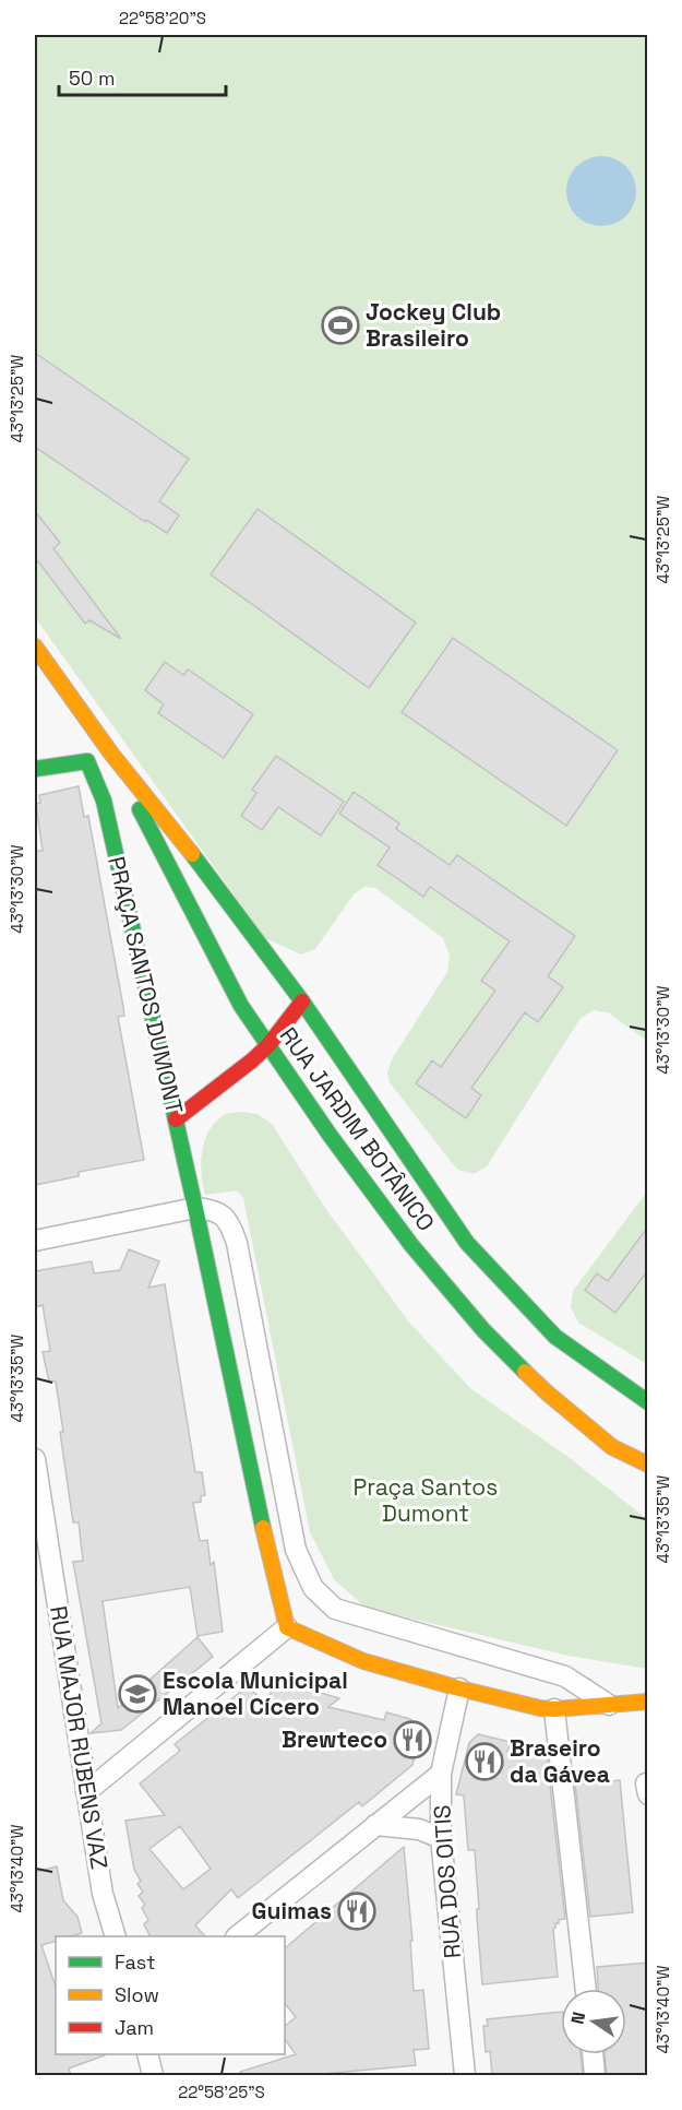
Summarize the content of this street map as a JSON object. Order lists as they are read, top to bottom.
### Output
{
  "streets": {
    "main road": ["PRAÇA SANTOS DUMONT", "RUA JARDIM BOTÂNICO"],
    "street": ["RUA MAJOR RUBENS VAZ", "RUA DOS OITIS"]
  },
  "parks": ["Praça Santos Dumont"],
  "places": {
    "sports": ["Jockey Club Brasileiro"],
    "school or university": ["Escola Municipal Manoel Cícero"],
    "restaurant": ["Brewteco", "Braseiro da Gávea", "Guimas"]
  },
  "legend": ["Fast", "Slow", "Jam"],
  "scale_bar": "50 m",
  "north": "left",
  "coordinates": [
    "22°58'20\"S",
    "43°13'25\"W",
    "43°13'30\"W",
    "43°13'35\"W",
    "43°13'40\"W",
    "22°58'25\"S"
  ]
}
